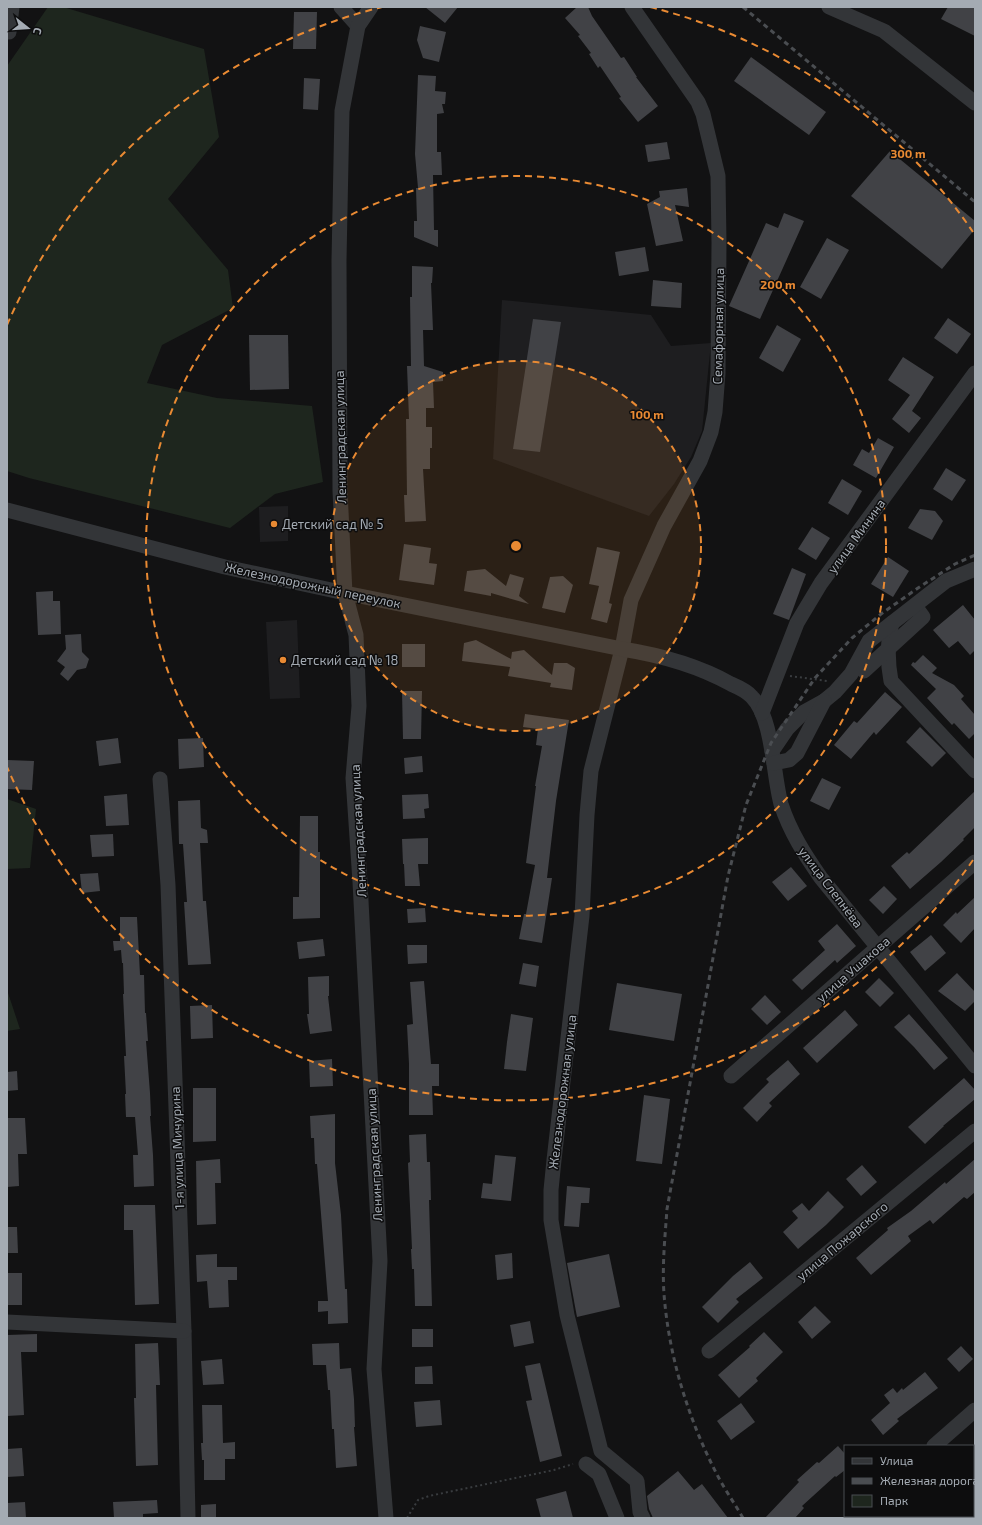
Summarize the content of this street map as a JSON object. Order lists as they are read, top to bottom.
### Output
{
  "streets": {
    "street": [
      "Семафорная улица",
      "Ленинградская улица",
      "улица Минина",
      "Железнодорожный переулок",
      "улица Слепнёва",
      "улица Ушакова",
      "Железнодорожная улица",
      "1-я улица Мичурина",
      "улица Пожарского"
    ]
  },
  "crossings": [
    ["Семафорная улица", "Железнодорожный переулок"],
    ["Семафорная улица", "улица Слепнёва"],
    ["Семафорная улица", "Железнодорожная улица"],
    ["Ленинградская улица", "Железнодорожный переулок"],
    ["улица Минина", "улица Слепнёва"],
    ["Железнодорожный переулок", "улица Слепнёва"],
    ["Железнодорожный переулок", "Железнодорожная улица"],
    ["улица Слепнёва", "улица Ушакова"],
    ["улица Слепнёва", "Железнодорожная улица"]
  ],
  "places": ["Детский сад № 5", "Детский сад № 18"],
  "legend": ["Улица", "Железная дорога", "Парк"],
  "north": "right",
  "rings": ["300 m", "200 m", "100 m"]
}
